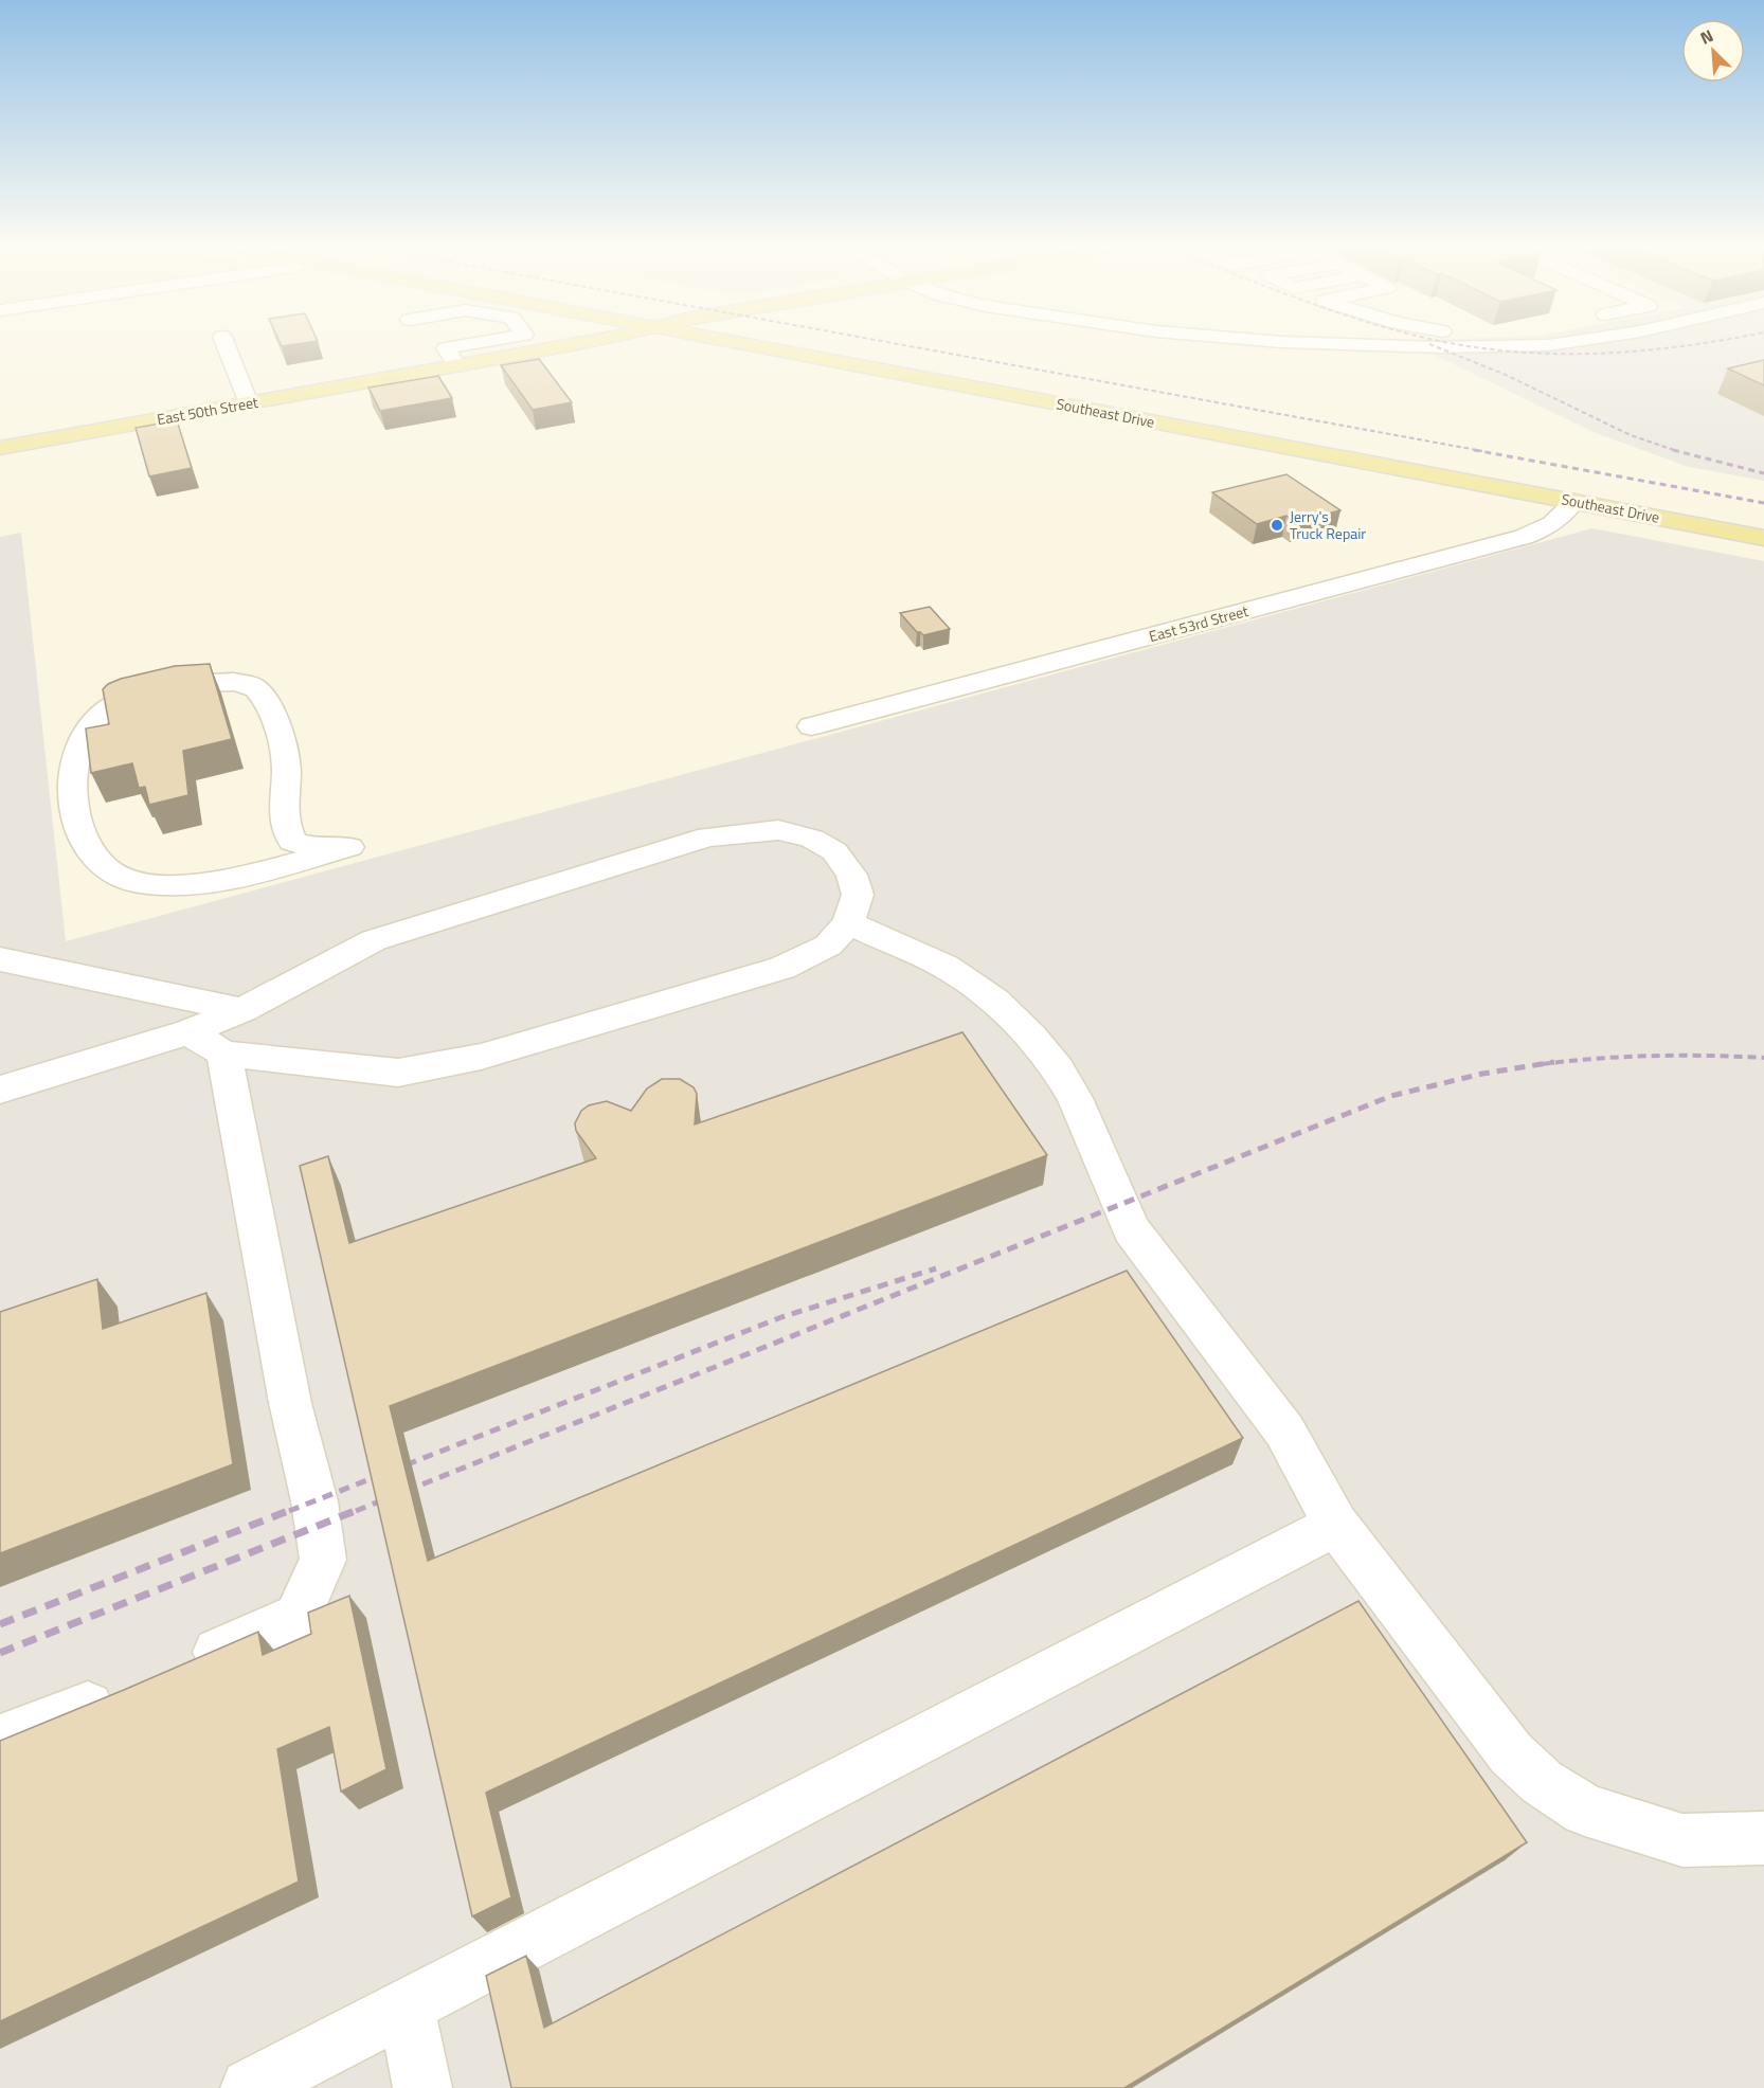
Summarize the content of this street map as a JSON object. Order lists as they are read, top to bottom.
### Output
{
  "streets": {
    "main road": ["East 50th Street", "Southeast Drive"],
    "street": ["East 53rd Street"]
  },
  "crossings": [
    ["Southeast Drive", "East 53rd Street"]
  ],
  "places": ["Jerry's Truck Repair"],
  "north": "top left"
}
